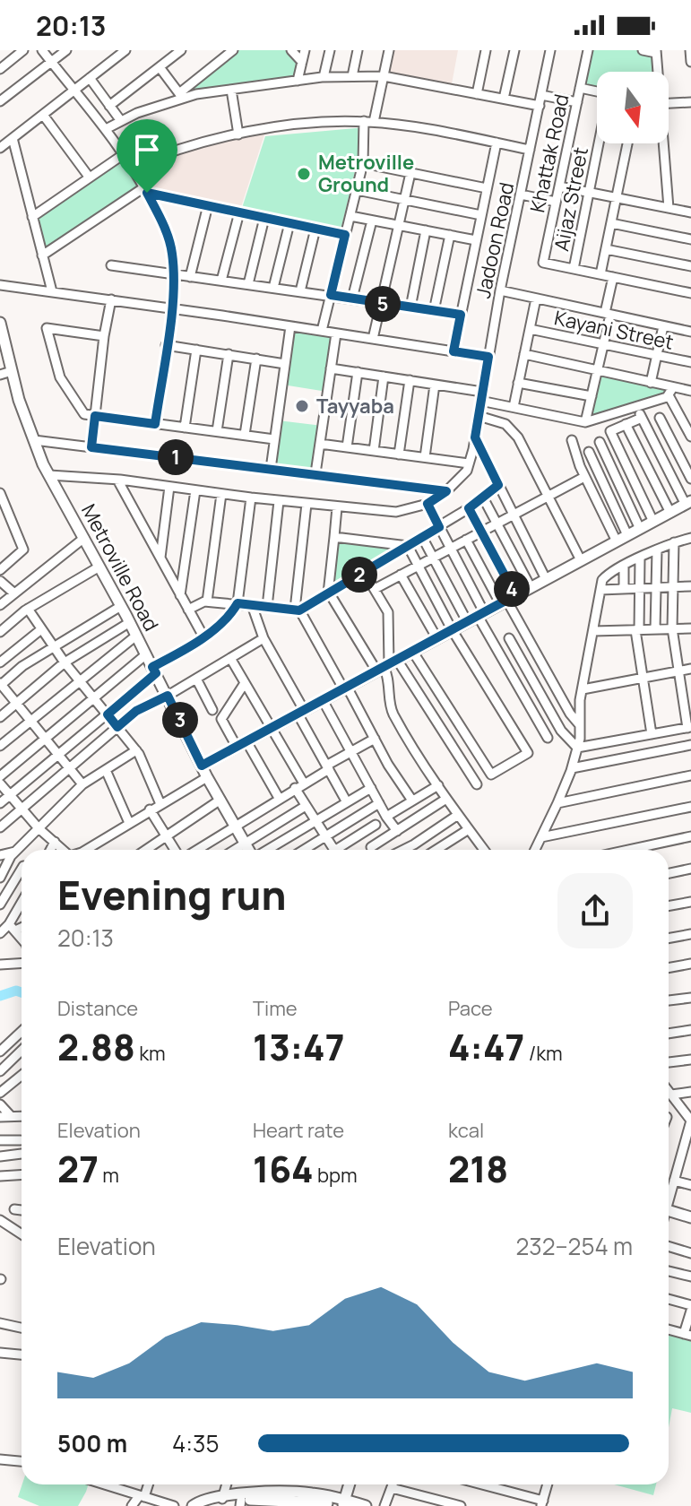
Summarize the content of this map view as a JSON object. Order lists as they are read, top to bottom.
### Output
{
  "streets": {
    "main road": ["Metroville Road"],
    "street": [
      "Khattak Road",
      "Aijaz Street",
      "Jadoon Road",
      "Kayani Street"
    ]
  },
  "crossings": [
    ["Khattak Road", "Aijaz Street"]
  ],
  "places": ["Metroville Ground", "Tayyaba"],
  "north": "bottom",
  "page": {
    "status": "20:13",
    "pins": [
      "5",
      "1",
      "2",
      "4",
      "3"
    ],
    "heading": ["Evening run", "20:13"],
    "stats": [
      ["Distance", "2.88 km"],
      ["Time", "13:47"],
      ["Pace", "4:47 /km"],
      ["Elevation", "27 m"],
      ["Heart rate", "164 bpm"],
      ["kcal", "218"]
    ],
    "chart": ["Elevation", "232–254 m"],
    "list": [
      {
        "name": "500 m",
        "note": "4:35"
      }
    ]
  }
}
